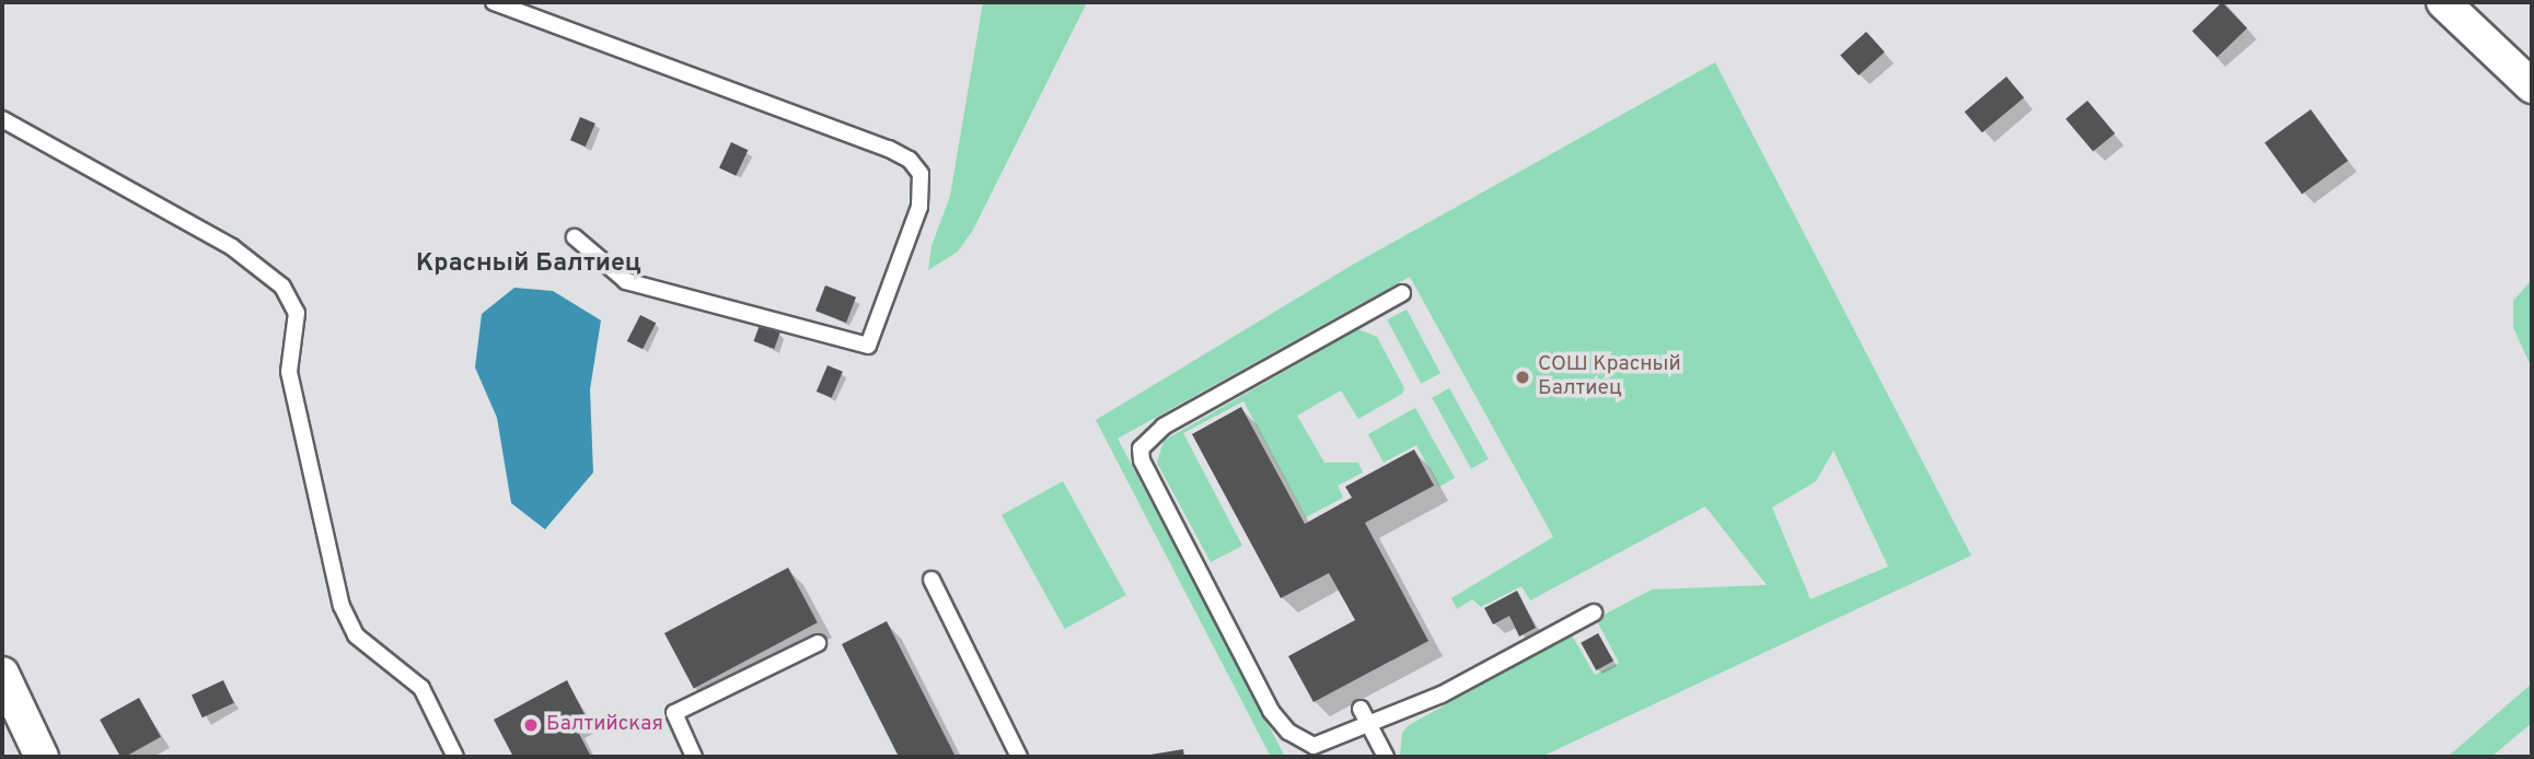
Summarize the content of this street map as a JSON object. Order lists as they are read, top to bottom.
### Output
{
  "districts": ["Красный Балтиец"],
  "places": ["СОШ Красный Балтиец", "Балтийская"]
}
